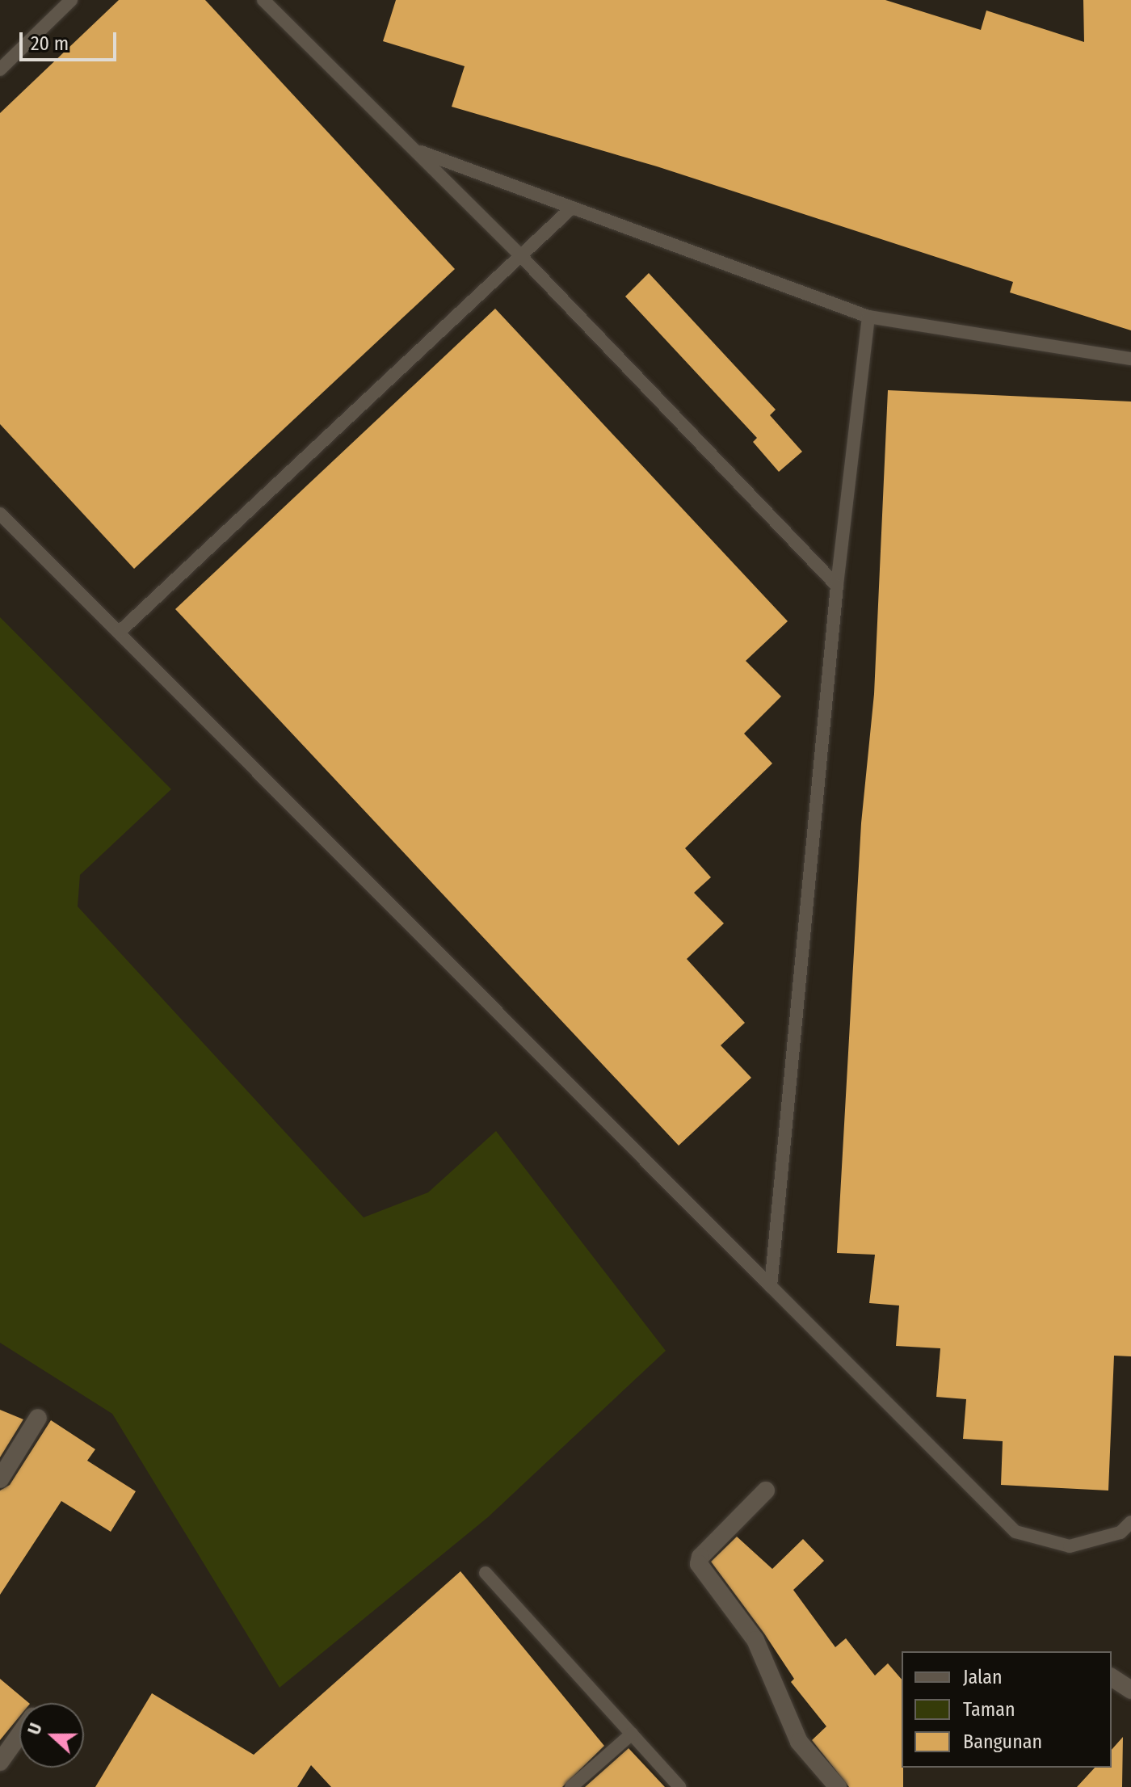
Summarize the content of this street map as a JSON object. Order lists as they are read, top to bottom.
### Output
{
  "legend": ["Jalan", "Taman", "Bangunan"],
  "scale_bar": "20 m",
  "north": "left"
}
